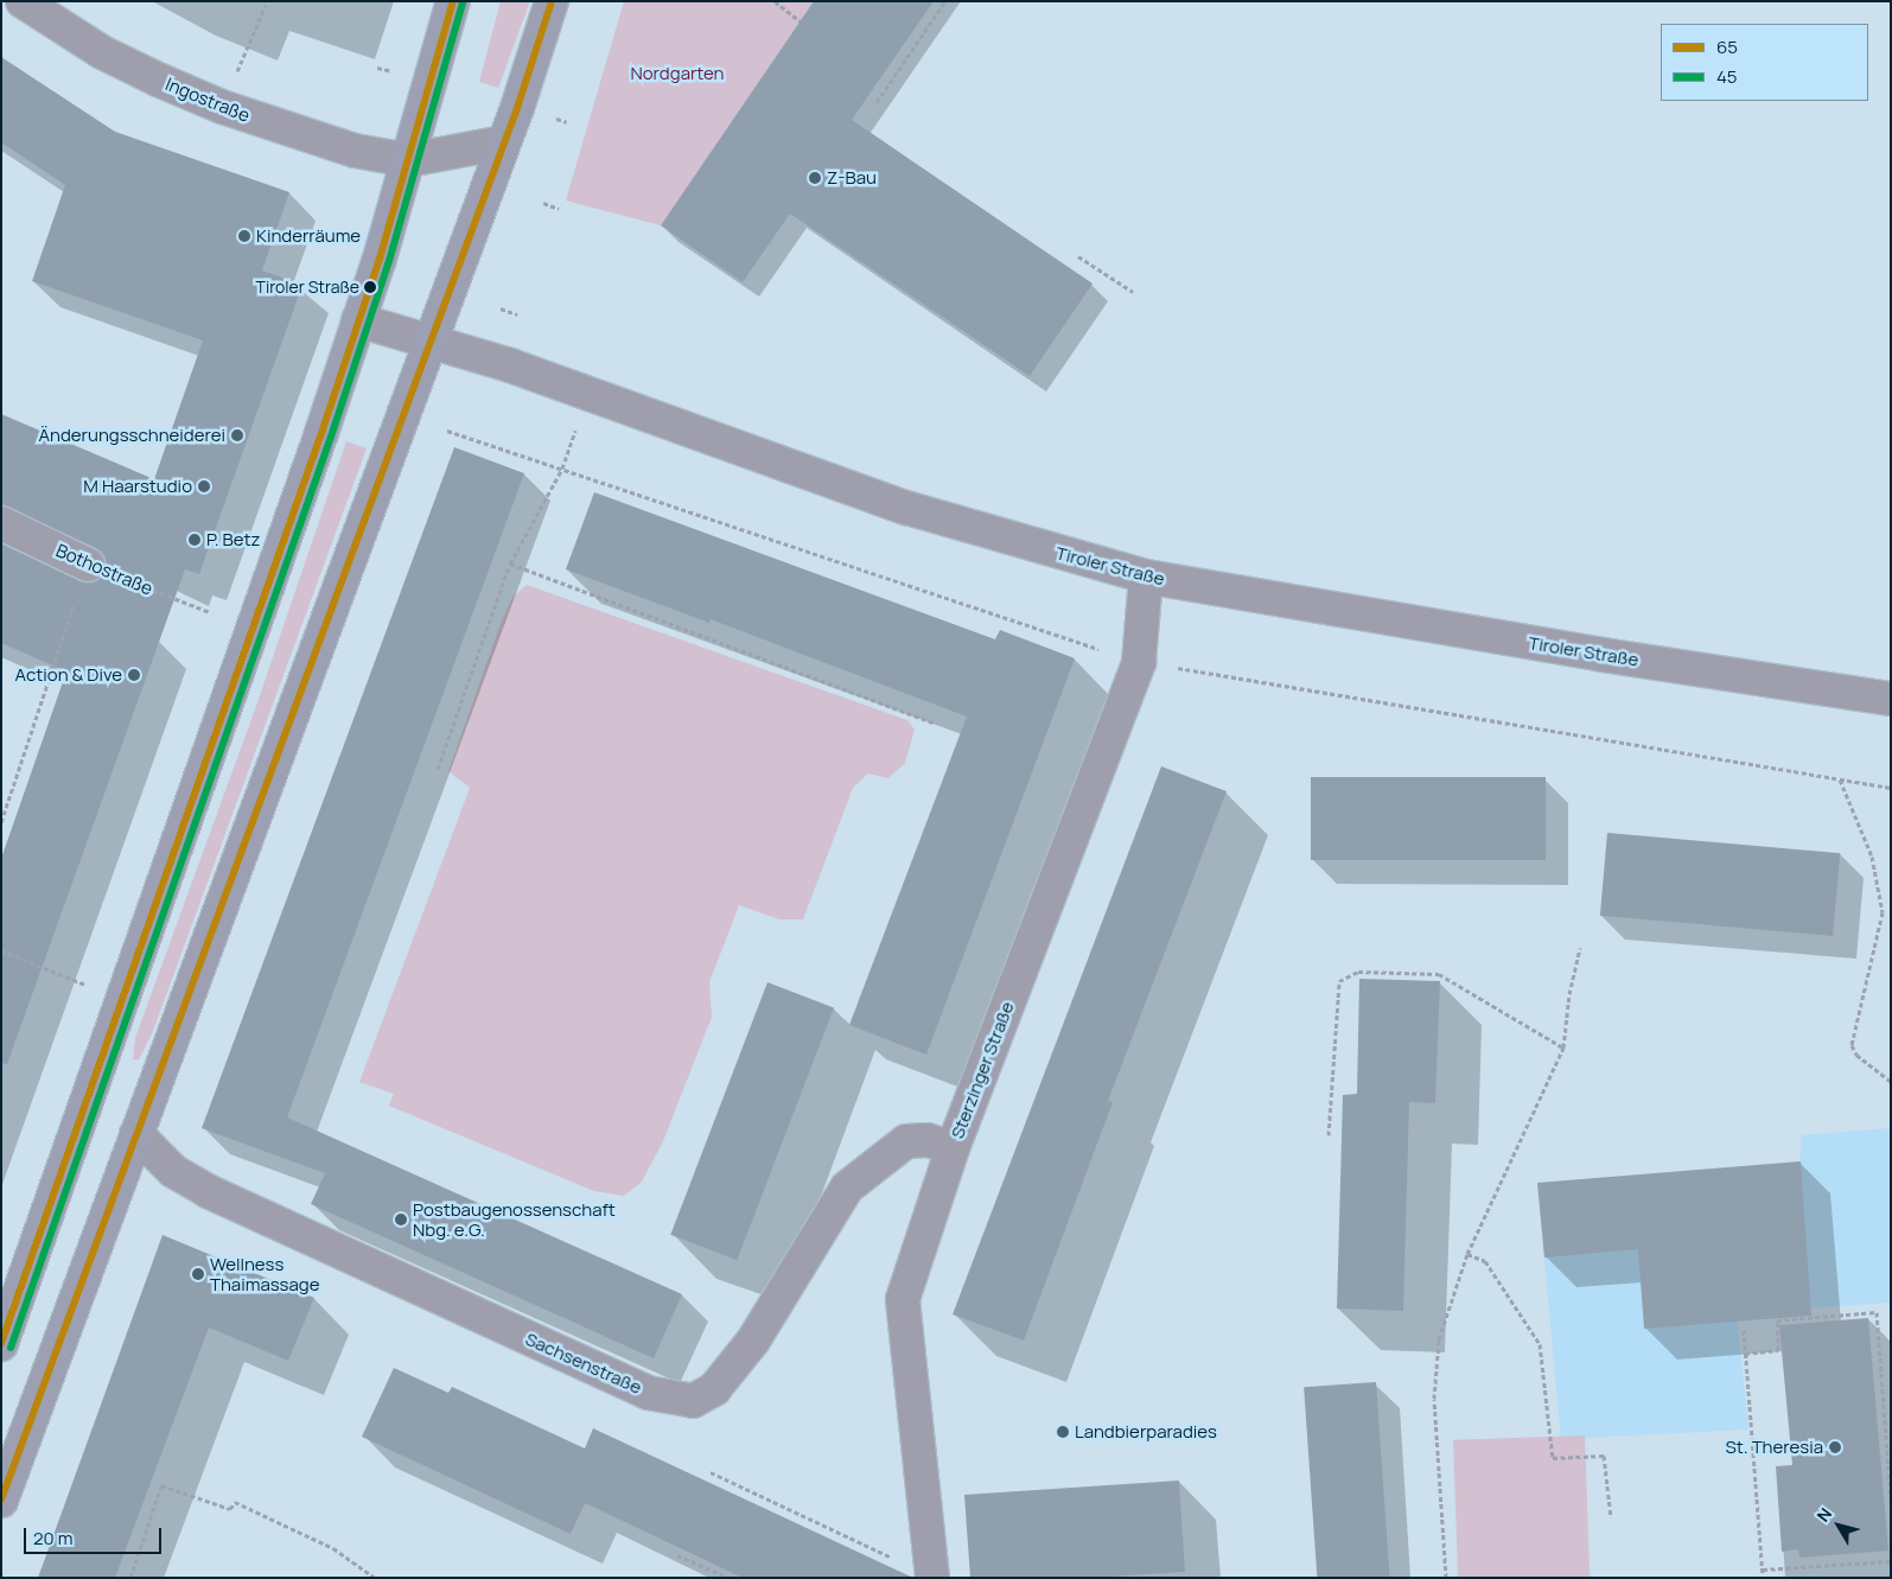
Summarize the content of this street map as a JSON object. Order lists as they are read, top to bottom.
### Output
{
  "streets": {
    "street": [
      "Ingostraße",
      "Tiroler Straße",
      "Bothostraße",
      "Sterzinger Straße",
      "Sachsenstraße"
    ]
  },
  "crossings": [
    ["Tiroler Straße", "Sterzinger Straße"],
    ["Sterzinger Straße", "Sachsenstraße"]
  ],
  "parks": ["Nordgarten"],
  "places": [
    "Z-Bau",
    "Kinderräume",
    "Tiroler Straße",
    "Änderungsschneiderei",
    "M Haarstudio",
    "P. Betz",
    "Action & Dive",
    "Postbaugenossenschaft Nbg. e.G.",
    "Wellness Thaimassage",
    "Landbierparadies",
    "St. Theresia"
  ],
  "lines": ["transit line 65", "transit line 45"],
  "legend": ["65", "45"],
  "scale_bar": "20 m",
  "north": "top left"
}
